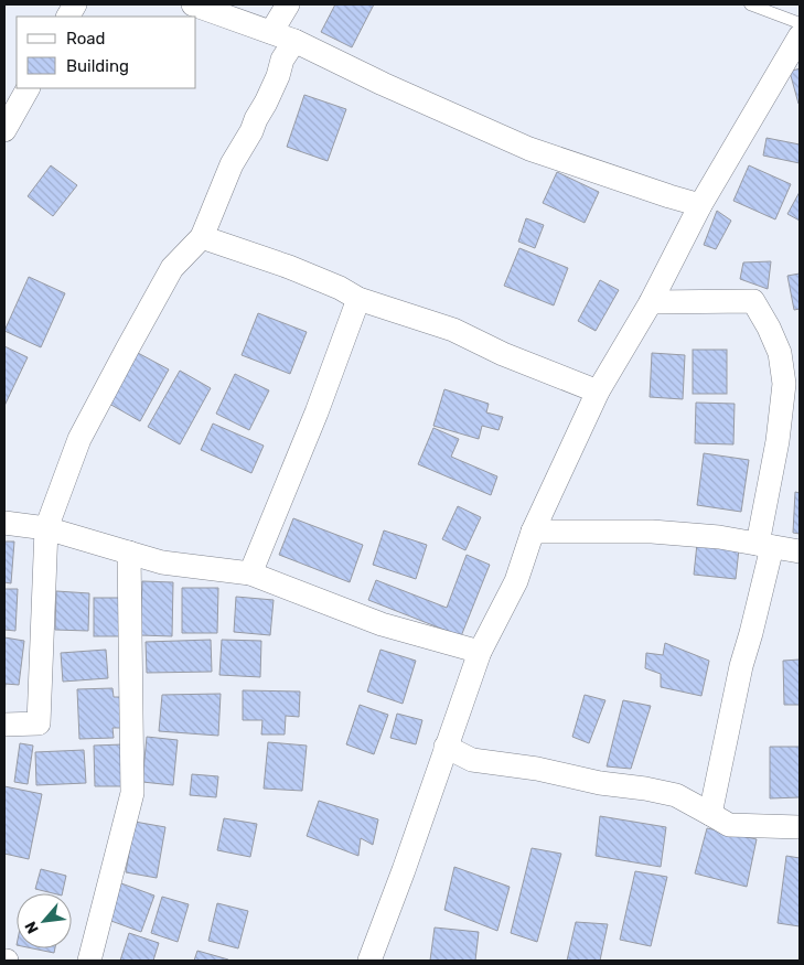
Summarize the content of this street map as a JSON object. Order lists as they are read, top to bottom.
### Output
{
  "legend": ["Road", "Building"],
  "north": "bottom left"
}
